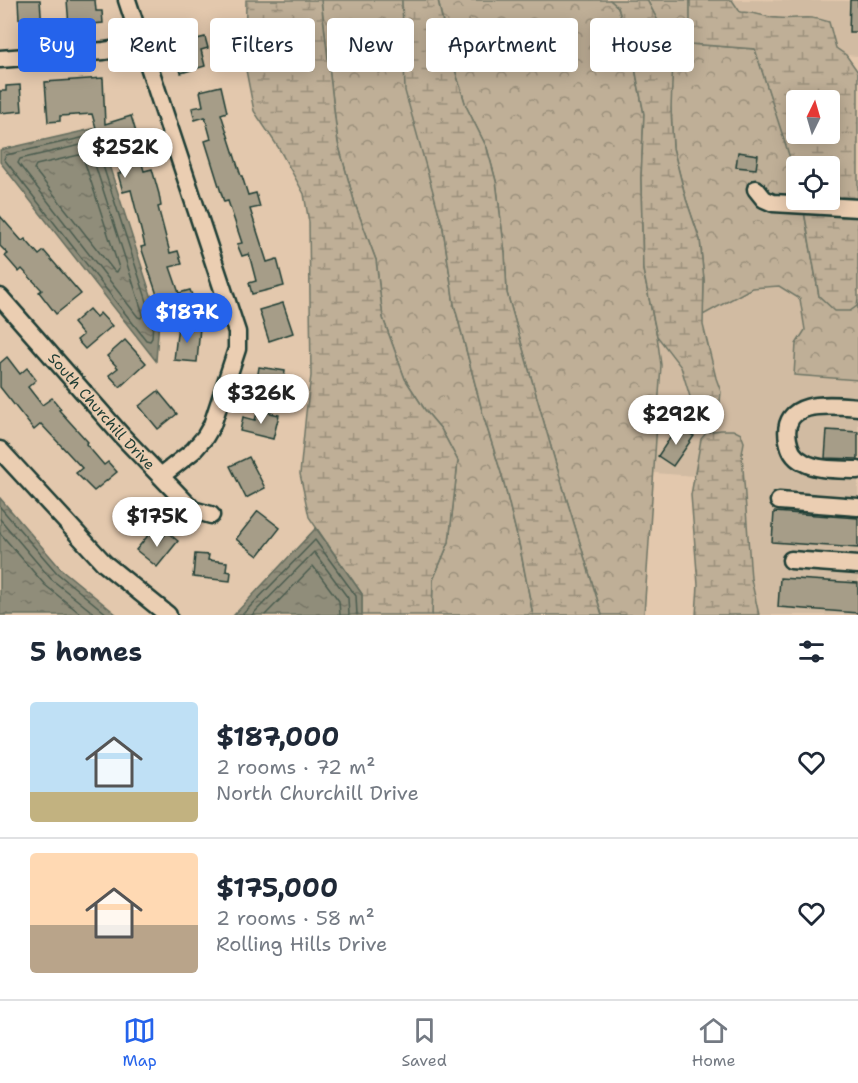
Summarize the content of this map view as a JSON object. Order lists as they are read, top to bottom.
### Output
{
  "streets": {
    "street": ["South Churchill Drive"]
  },
  "north": "top",
  "page": {
    "chip": [
      "Buy",
      "Rent",
      "Filters",
      "New",
      "Apartment",
      "House"
    ],
    "price": [
      "$252K",
      "$187K",
      "$326K",
      "$292K",
      "$175K"
    ],
    "heading": "5 homes",
    "list": [
      {
        "name": "$187,000",
        "note": "2 rooms · 72 m² · North Churchill Drive"
      },
      {
        "name": "$175,000",
        "note": "2 rooms · 58 m² · Rolling Hills Drive"
      }
    ],
    "tabs": ["Map", "Saved", "Home"]
  }
}
